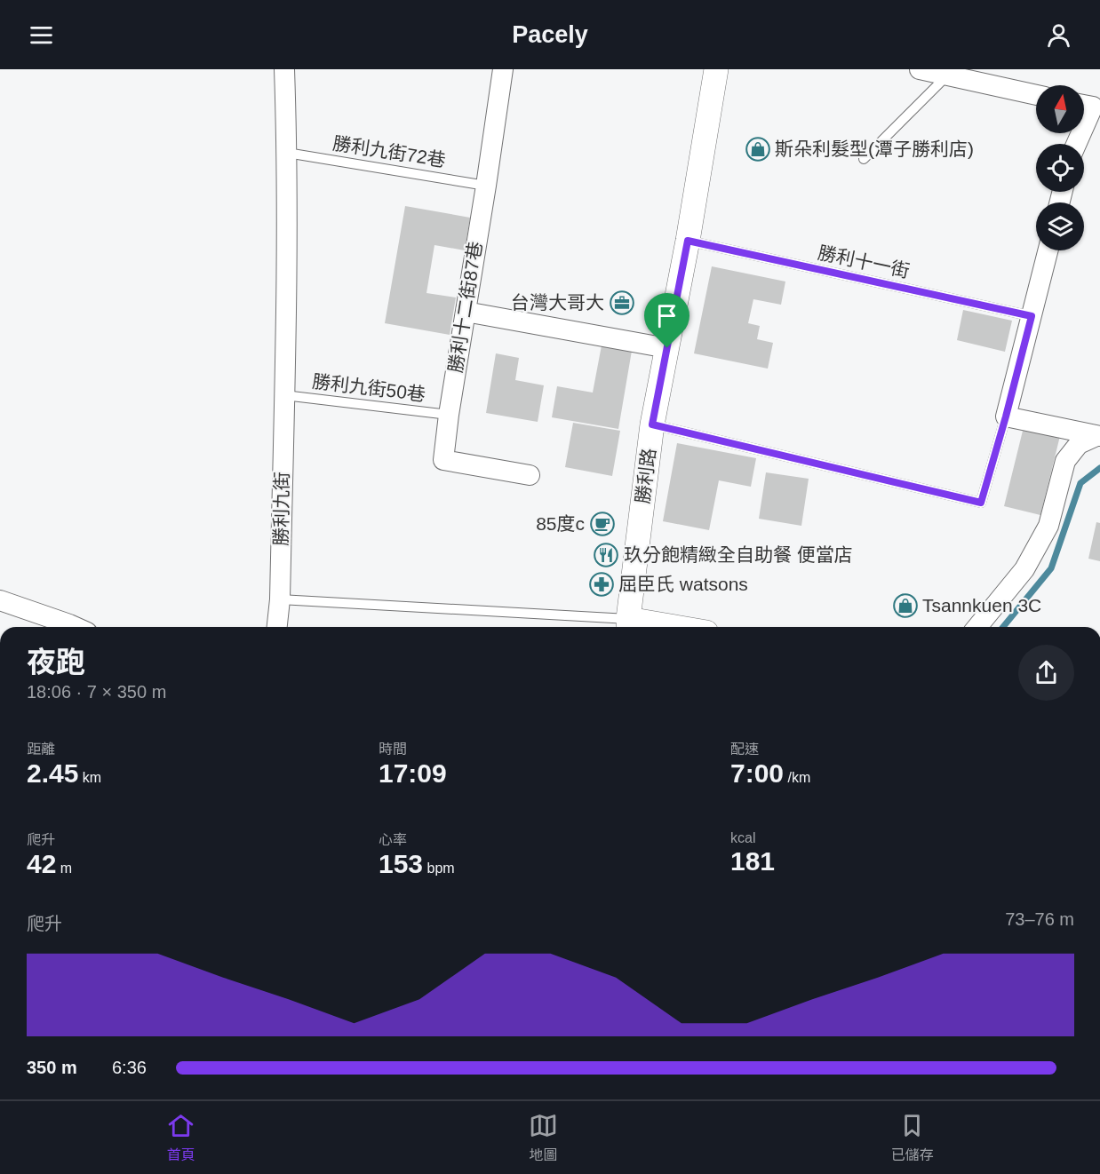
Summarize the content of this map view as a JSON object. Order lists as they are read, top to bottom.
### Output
{
  "streets": {
    "street": ["勝利十二街87巷", "勝利路", "勝利九街"],
    "lane": ["勝利九街72巷", "勝利十一街", "勝利九街50巷"]
  },
  "crossings": [
    ["勝利九街72巷", "勝利十二街87巷"],
    ["勝利九街72巷", "勝利九街"],
    ["勝利十一街", "勝利路"],
    ["勝利十二街87巷", "勝利九街50巷"],
    ["勝利九街50巷", "勝利九街"]
  ],
  "places": {
    "shop": ["斯朵利髮型(潭子勝利店)", "Tsannkuen 3C"],
    "office": ["台灣大哥大"],
    "cafe": ["85度c"],
    "restaurant": ["玖分飽精緻全自助餐 便當店"],
    "pharmacy": ["屈臣氏 watsons"]
  },
  "north": "top",
  "page": {
    "header": "Pacely",
    "heading": ["夜跑", "18:06 · 7 × 350 m"],
    "stats": [
      ["距離", "2.45 km"],
      ["時間", "17:09"],
      ["配速", "7:00 /km"],
      ["爬升", "42 m"],
      ["心率", "153 bpm"],
      ["kcal", "181"]
    ],
    "chart": ["爬升", "73–76 m"],
    "list": [
      {
        "name": "350 m",
        "note": "6:36"
      }
    ],
    "tabs": ["首頁", "地圖", "已儲存"]
  }
}
